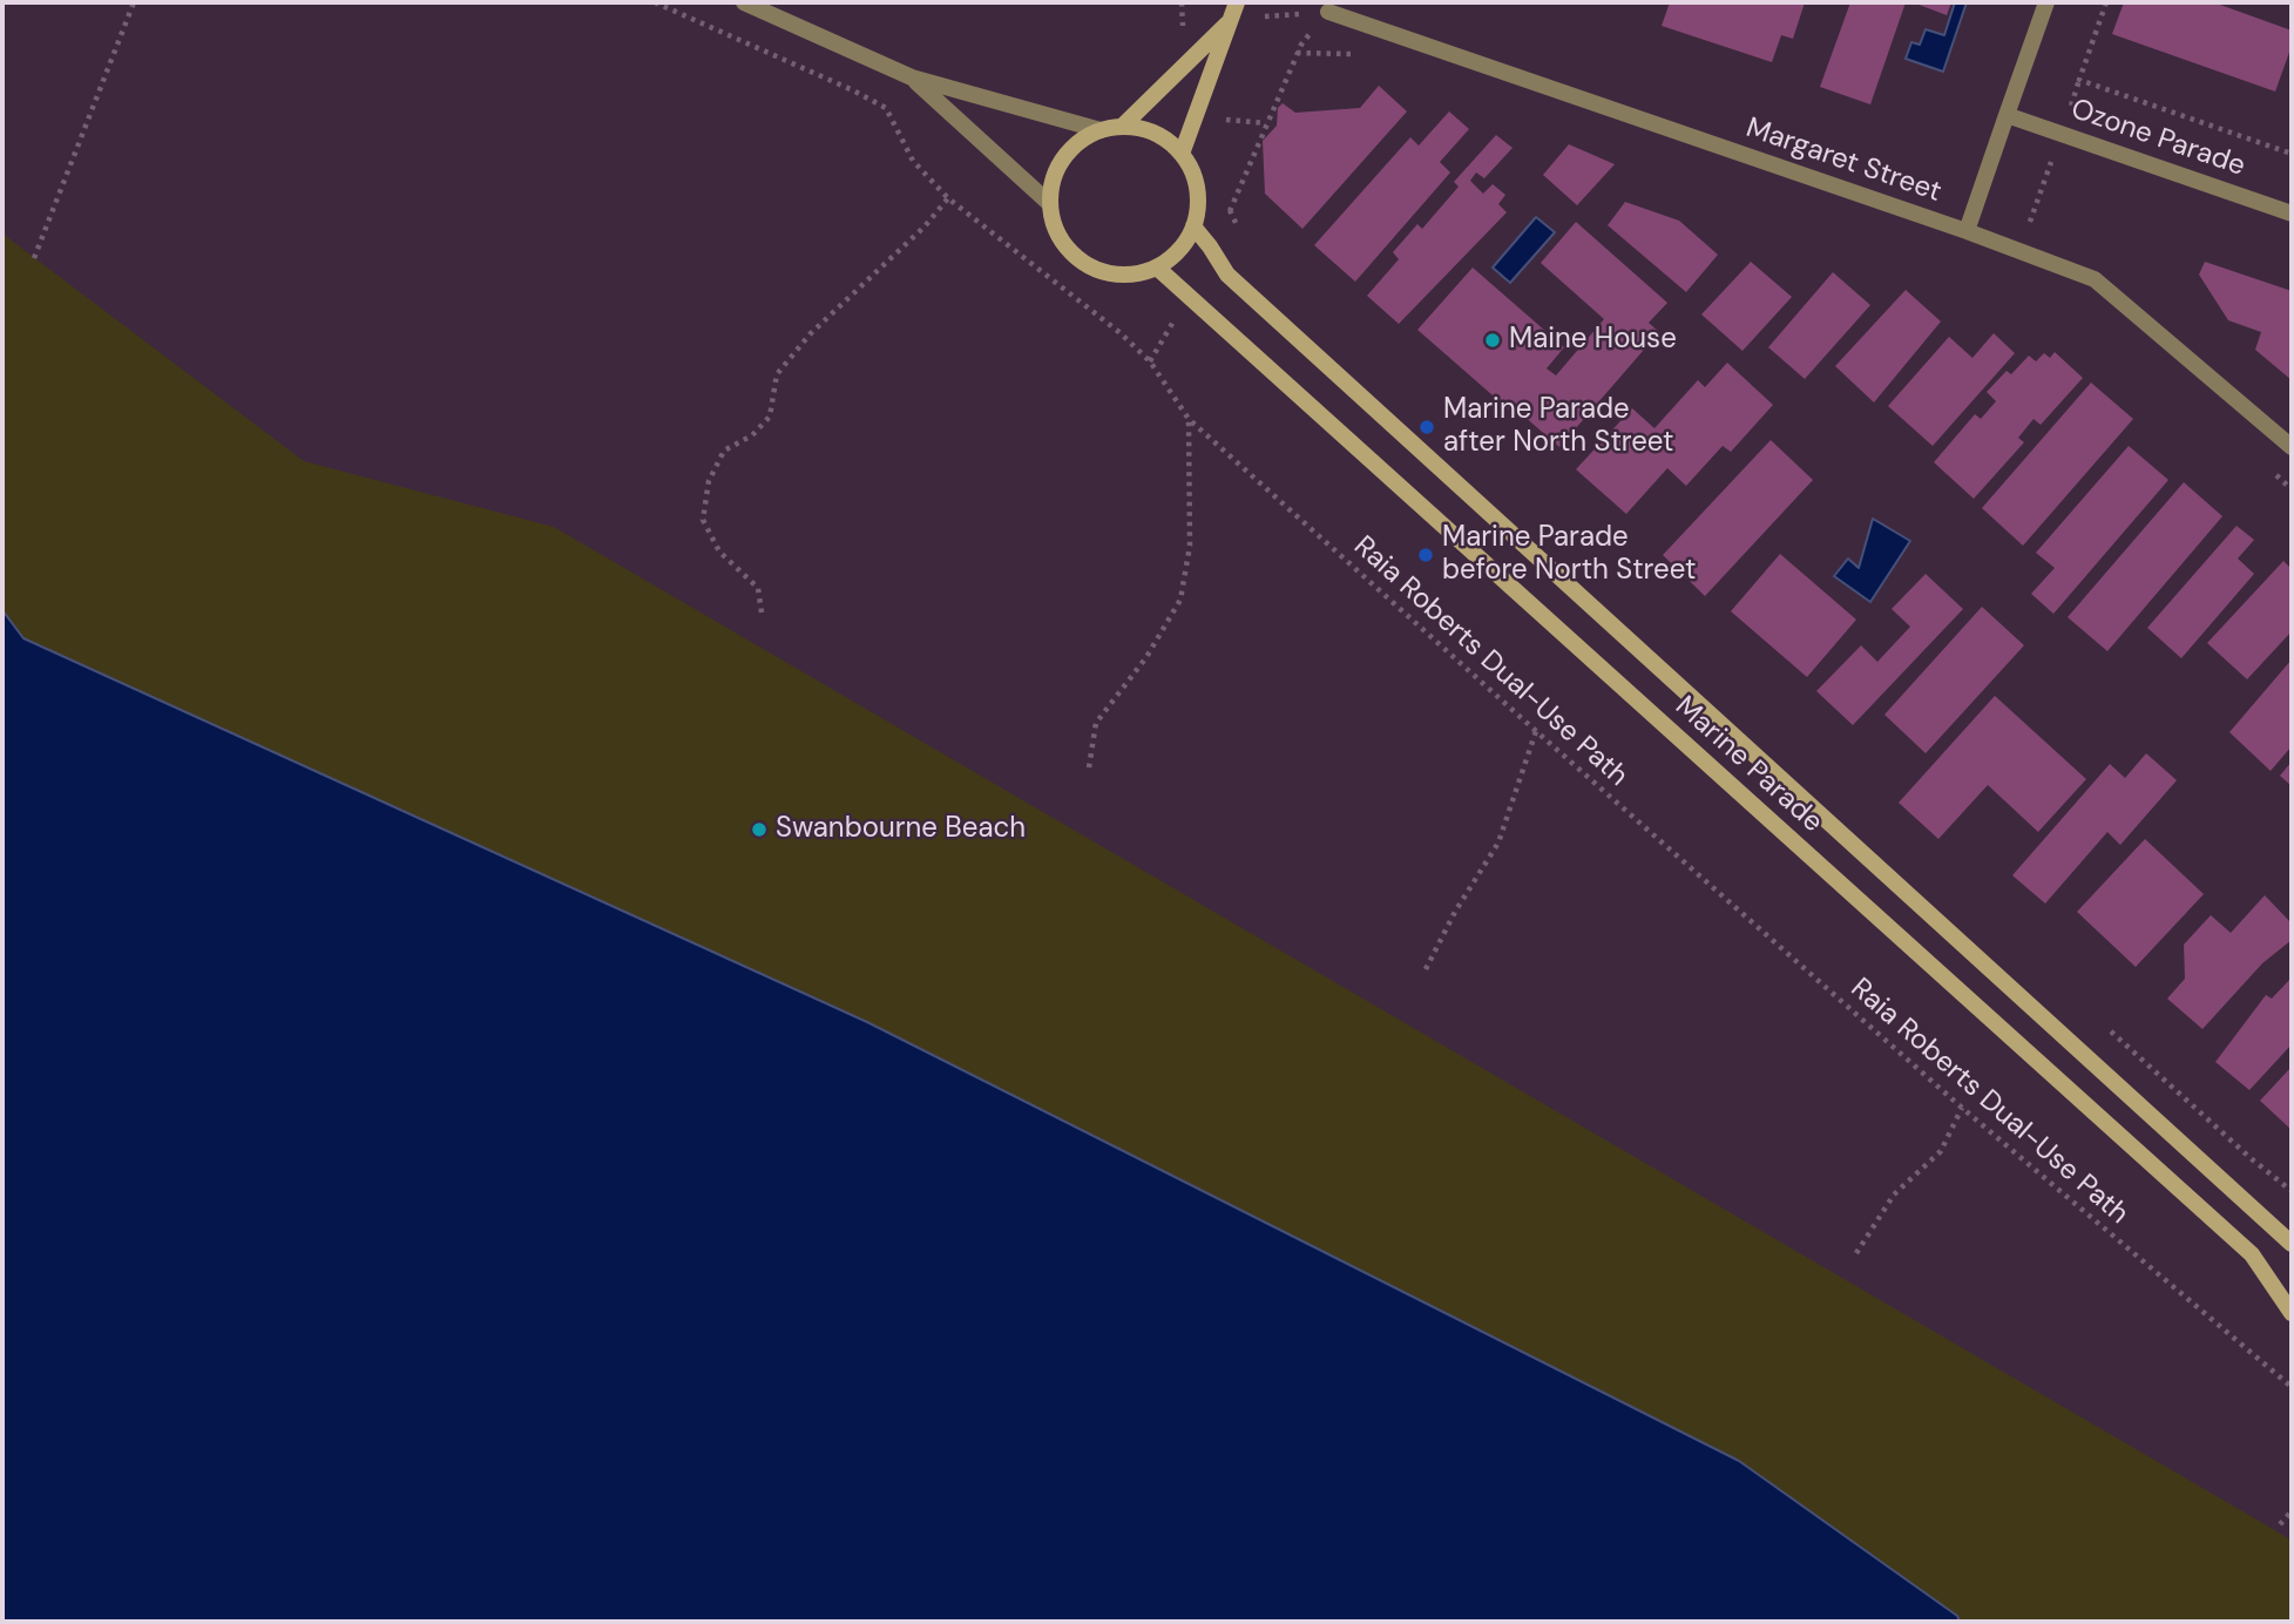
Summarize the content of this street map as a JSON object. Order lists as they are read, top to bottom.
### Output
{
  "streets": {
    "street": ["Ozone Parade", "Margaret Street", "Marine Parade"],
    "path": ["Raia Roberts Dual-Use Path"]
  },
  "places": [
    "Maine House",
    "Marine Parade after North Street",
    "Marine Parade before North Street",
    "Swanbourne Beach"
  ]
}
